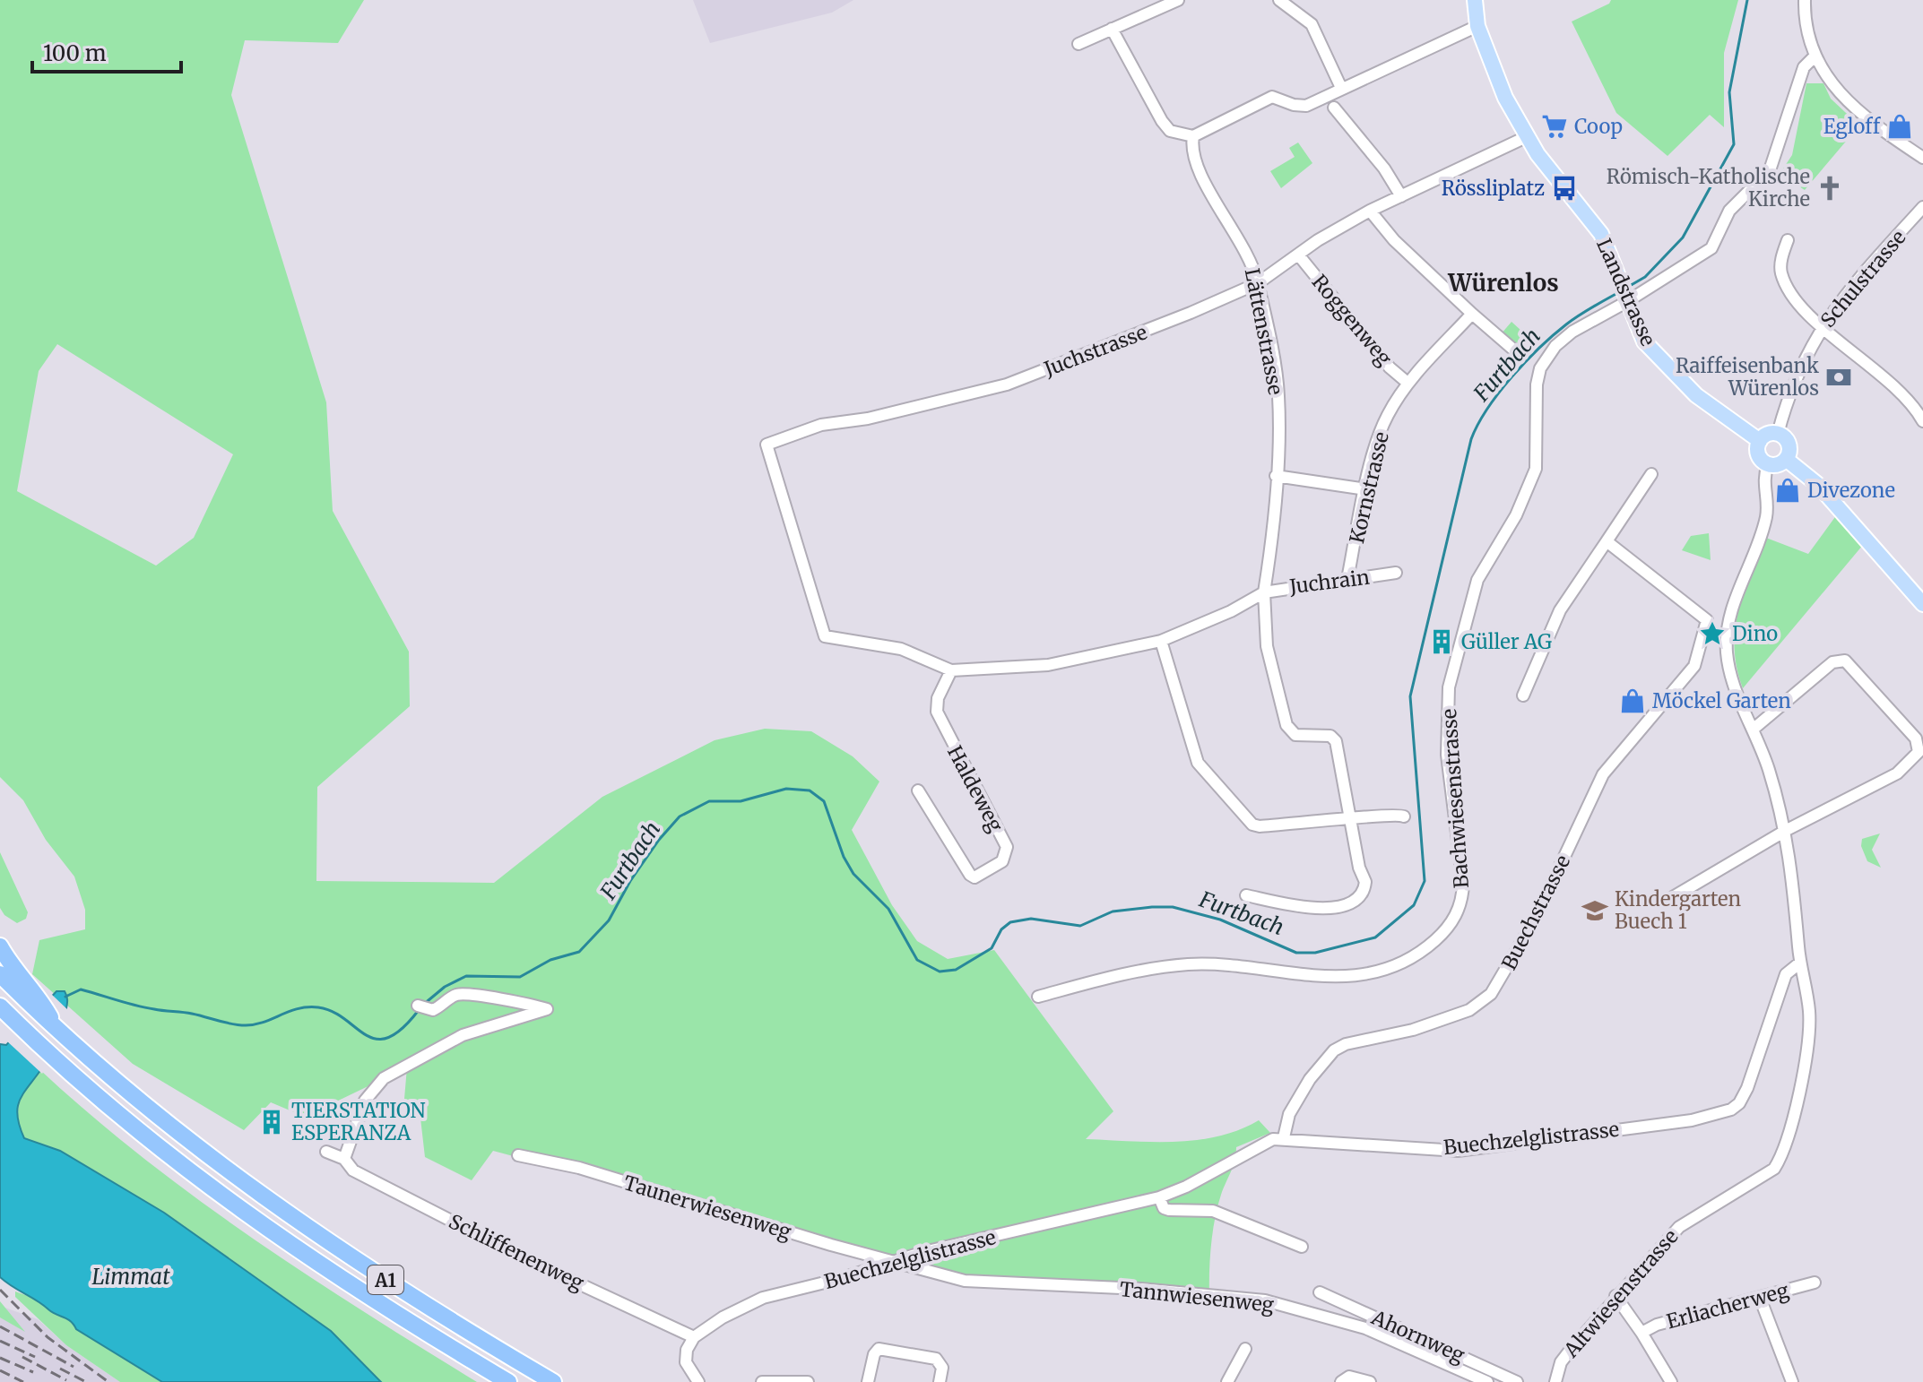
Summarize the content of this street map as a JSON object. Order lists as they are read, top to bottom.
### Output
{
  "streets": {
    "highway": ["A1"],
    "main road": ["Landstrasse"],
    "street": [
      "Schulstrasse",
      "Roggenweg",
      "Lättenstrasse",
      "Juchstrasse",
      "Kornstrasse",
      "Juchrain",
      "Haldeweg",
      "Bachwiesenstrasse",
      "Buechstrasse",
      "Buechzelglistrasse",
      "Taunerwiesenweg",
      "Schliffenenweg",
      "Altwiesenstrasse",
      "Tannwiesenweg",
      "Erliacherweg",
      "Ahornweg"
    ]
  },
  "crossings": [
    ["Schulstrasse", "Landstrasse"],
    ["Landstrasse", "Juchstrasse"],
    ["Landstrasse", "Bachwiesenstrasse"],
    ["Roggenweg", "Juchstrasse"],
    ["Roggenweg", "Kornstrasse"],
    ["Lättenstrasse", "Juchstrasse"],
    ["Lättenstrasse", "Juchrain"],
    ["Juchstrasse", "Haldeweg"],
    ["Kornstrasse", "Juchrain"],
    ["Buechstrasse", "Buechzelglistrasse"],
    ["Buechzelglistrasse", "Taunerwiesenweg"],
    ["Buechzelglistrasse", "Schliffenenweg"],
    ["Buechzelglistrasse", "Altwiesenstrasse"],
    ["Buechzelglistrasse", "Tannwiesenweg"],
    ["Taunerwiesenweg", "Tannwiesenweg"]
  ],
  "districts": ["Würenlos"],
  "water": ["Furtbach", "Limmat"],
  "places": {
    "supermarket": ["Coop"],
    "shop": ["Egloff", "Divezone", "Möckel Garten"],
    "bus stop": ["Rössliplatz"],
    "church": ["Römisch-Katholische Kirche"],
    "bank": ["Raiffeisenbank Würenlos"],
    "place": ["Dino"],
    "building": ["Güller AG", "TIERSTATION ESPERANZA"],
    "school or university": ["Kindergarten Buech 1"]
  },
  "scale_bar": "100 m"
}
